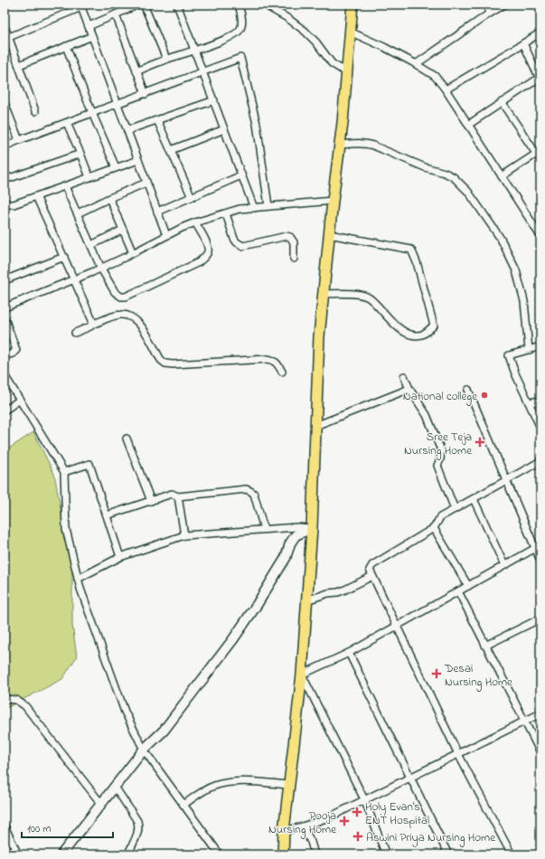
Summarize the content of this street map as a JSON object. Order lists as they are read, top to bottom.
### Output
{
  "places": {
    "other": ["National college"],
    "health": [
      "Sree Teja Nursing Home",
      "Desai Nursing Home",
      "Holy Evan's ENT Hospital",
      "Pooja Nursing Home",
      "Aswini Priya Nursing Home"
    ]
  },
  "scale_bar": "100 m"
}
